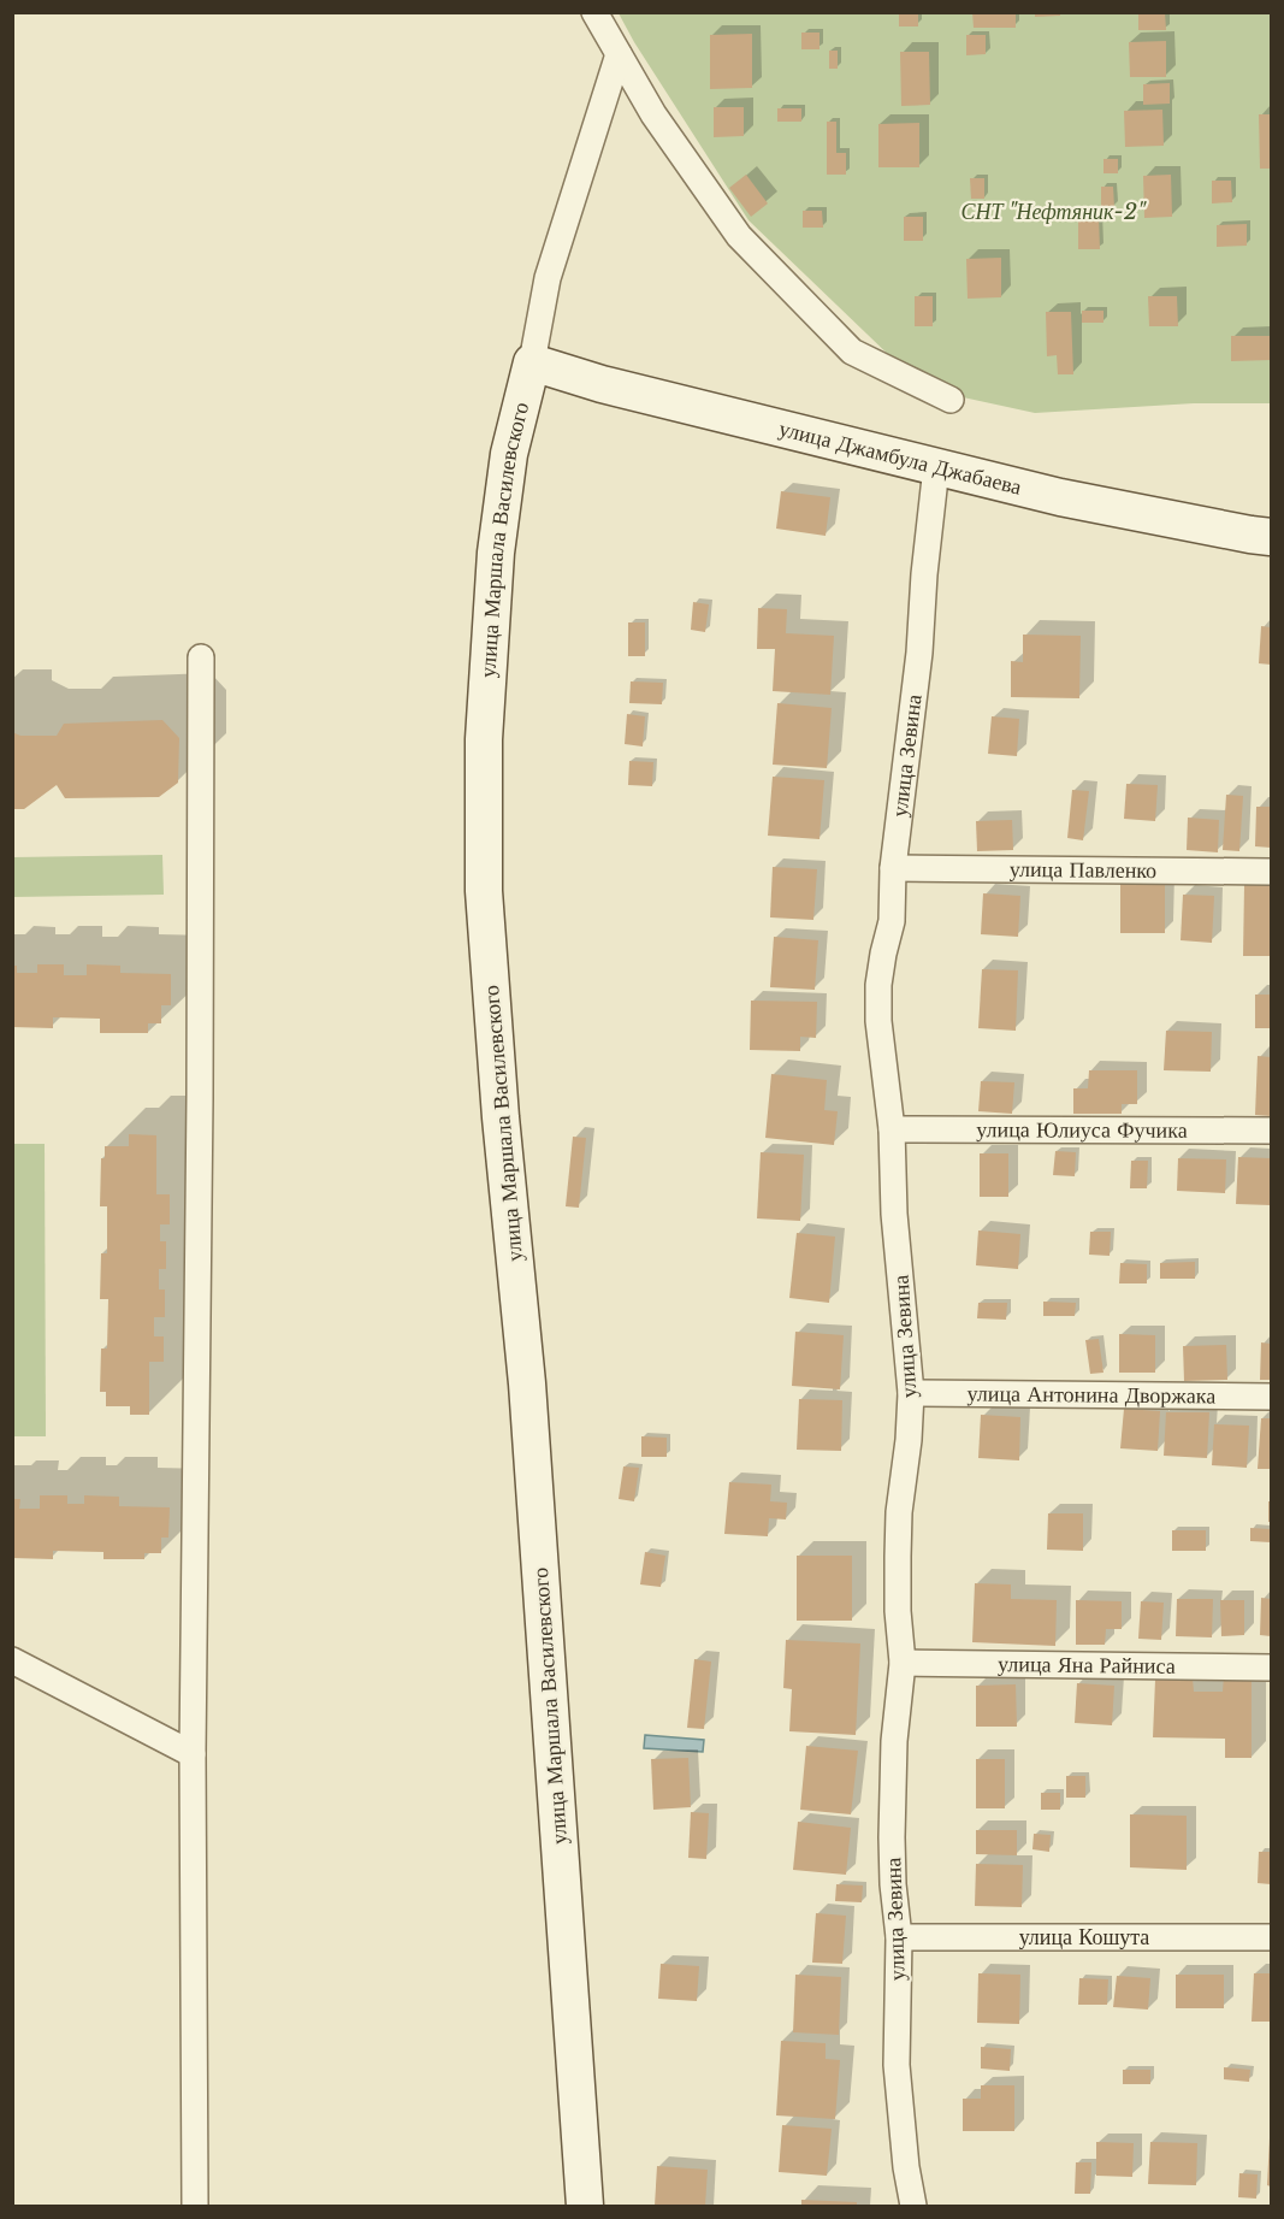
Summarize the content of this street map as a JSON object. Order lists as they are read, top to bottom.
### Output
{
  "streets": {
    "main road": ["улица Джамбула Джабаева", "улица Маршала Василевского"],
    "street": [
      "улица Зевина",
      "улица Павленко",
      "улица Юлиуса Фучика",
      "улица Антонина Дворжака",
      "улица Яна Райниса",
      "улица Кошута"
    ]
  },
  "crossings": [
    ["улица Джамбула Джабаева", "улица Маршала Василевского"],
    ["улица Джамбула Джабаева", "улица Зевина"],
    ["улица Зевина", "улица Павленко"],
    ["улица Зевина", "улица Юлиуса Фучика"],
    ["улица Зевина", "улица Антонина Дворжака"],
    ["улица Зевина", "улица Яна Райниса"],
    ["улица Зевина", "улица Кошута"]
  ],
  "parks": ["СНТ \"Нефтяник-2\""]
}
